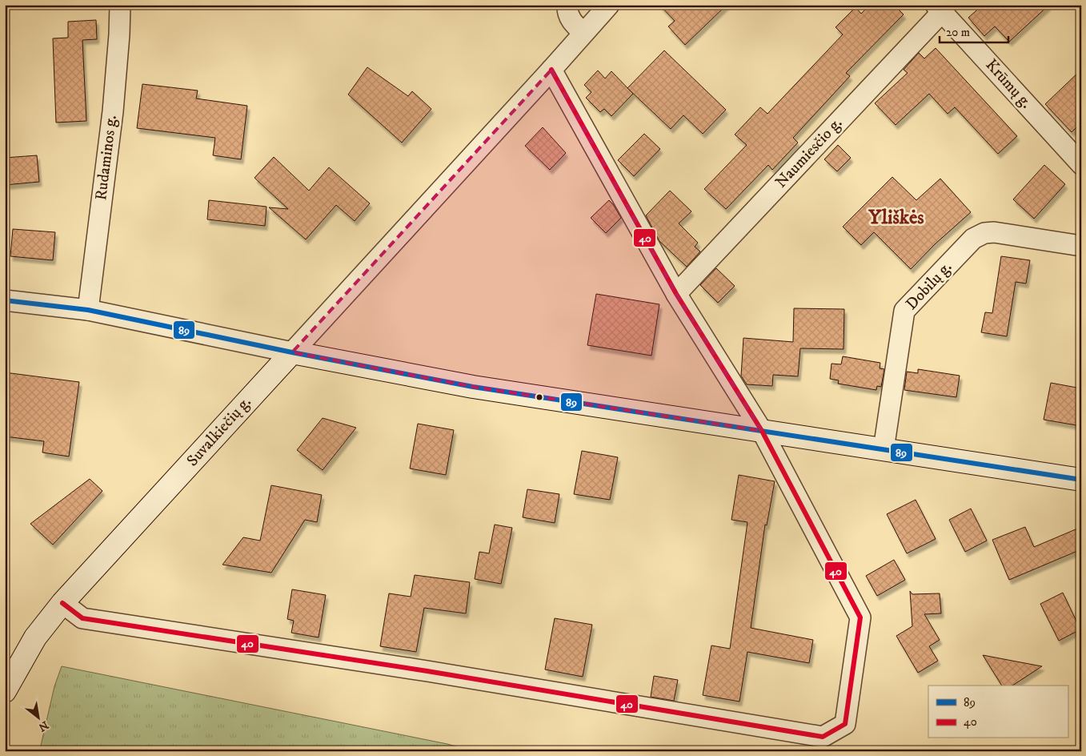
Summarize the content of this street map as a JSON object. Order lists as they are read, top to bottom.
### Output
{
  "streets": {
    "main road": ["Suvalkiečių g."],
    "street": [
      "Krūmų g.",
      "Naumiesčio g.",
      "Rudaminos g.",
      "Dobilų g."
    ]
  },
  "crossings": [
    ["Krūmų g.", "Naumiesčio g."]
  ],
  "districts": ["Yliškės"],
  "lines": ["transit line 40", "transit line 89"],
  "legend": ["89", "40"],
  "scale_bar": "20 m",
  "north": "bottom right"
}
